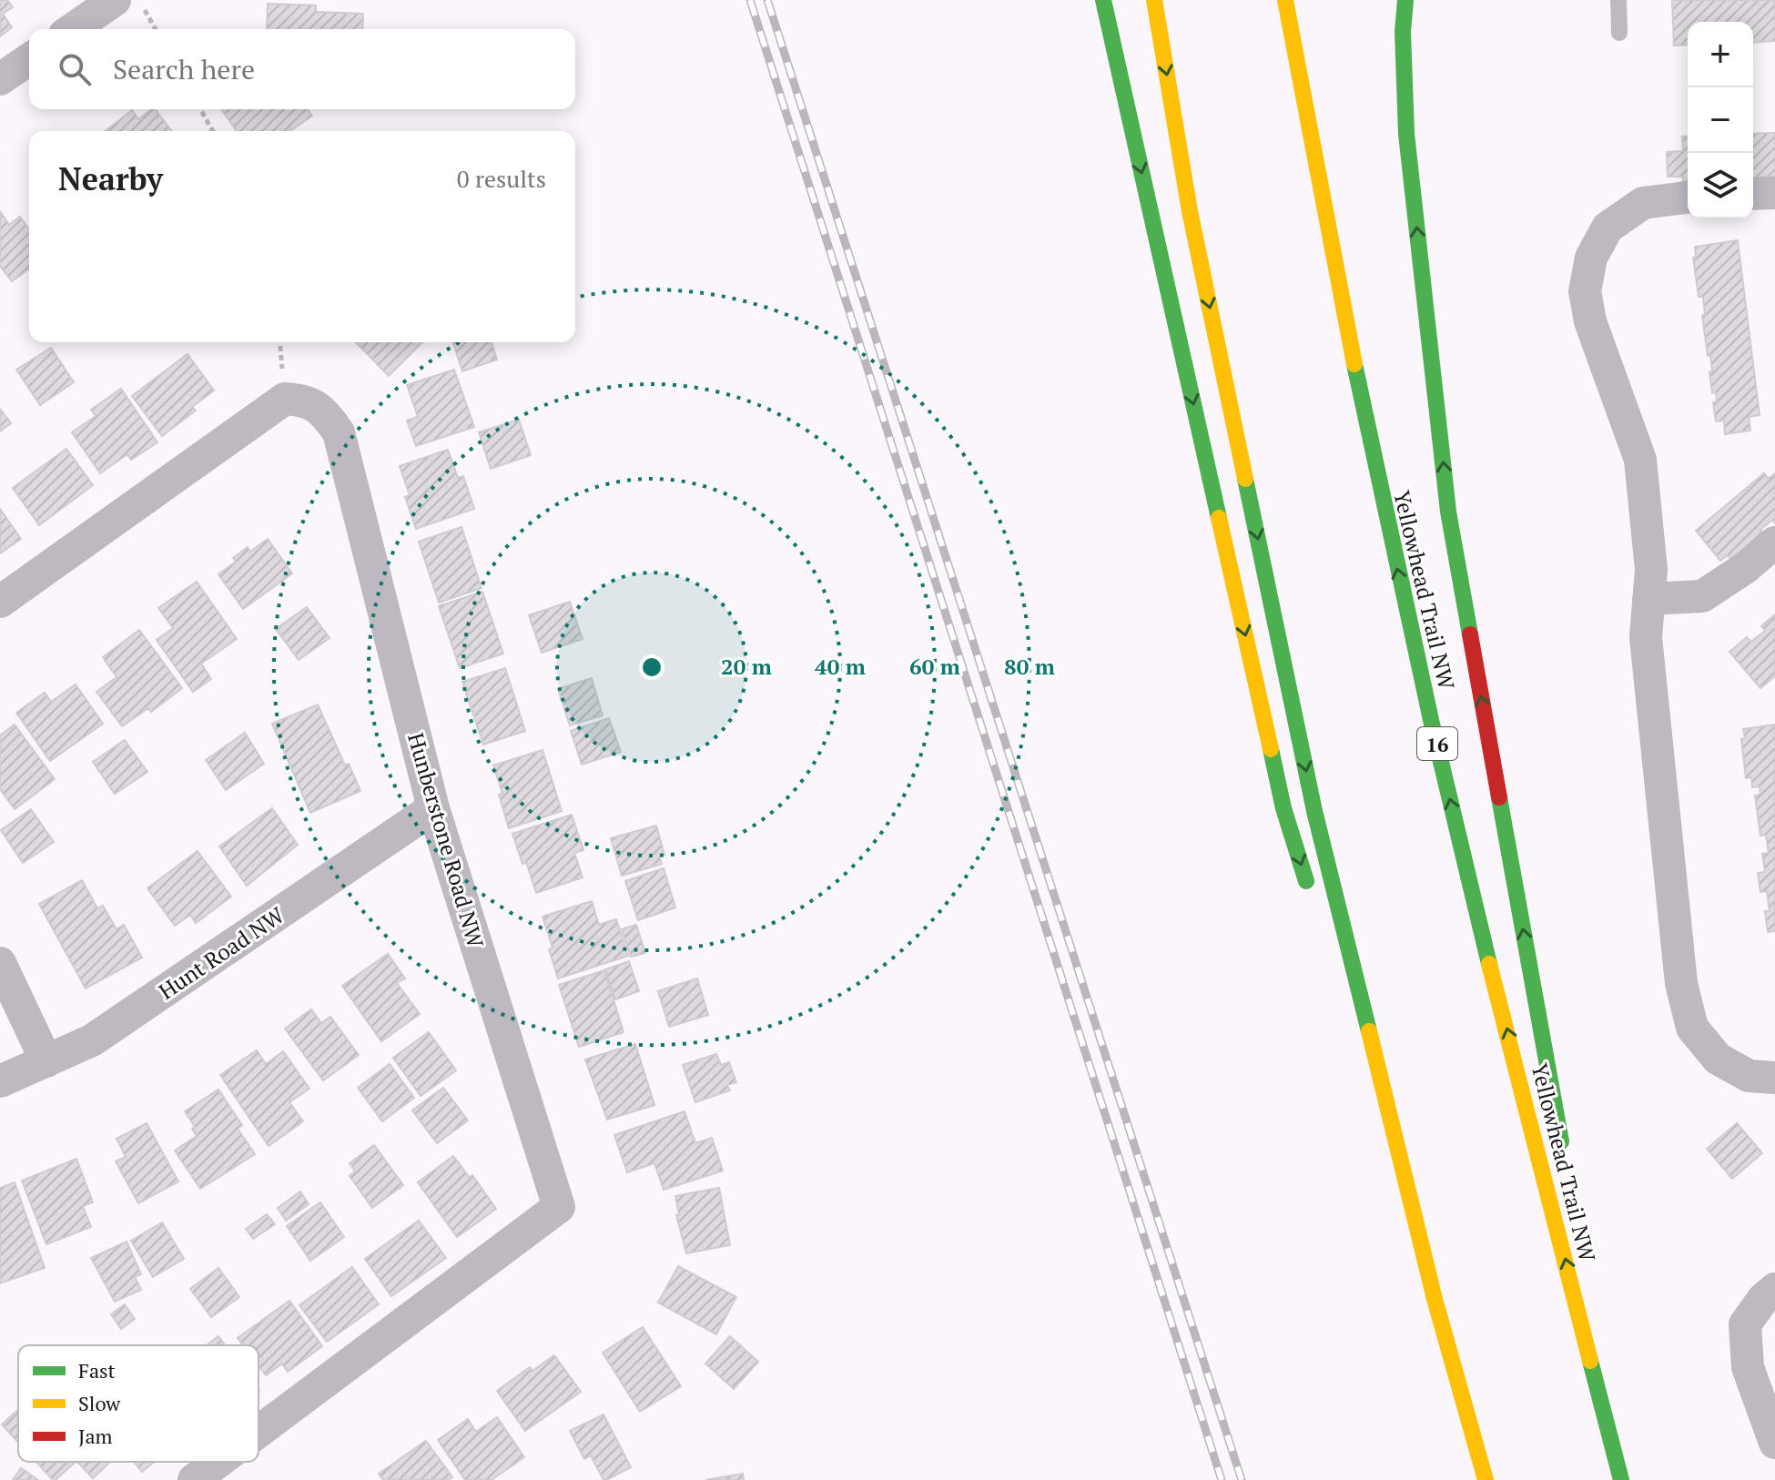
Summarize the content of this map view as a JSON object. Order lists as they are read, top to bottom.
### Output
{
  "streets": {
    "highway": ["Yellowhead Trail NW", "16"],
    "street": ["Hunberstone Road NW", "Hunt Road NW"]
  },
  "crossings": [
    ["Hunberstone Road NW", "Hunt Road NW"]
  ],
  "legend": ["Fast", "Slow", "Jam"],
  "page": {
    "map_buttons": ["+", "−"],
    "search": "Search here",
    "heading": ["Nearby", "0 results"]
  },
  "rings": [
    "20 m",
    "40 m",
    "60 m",
    "80 m"
  ]
}
